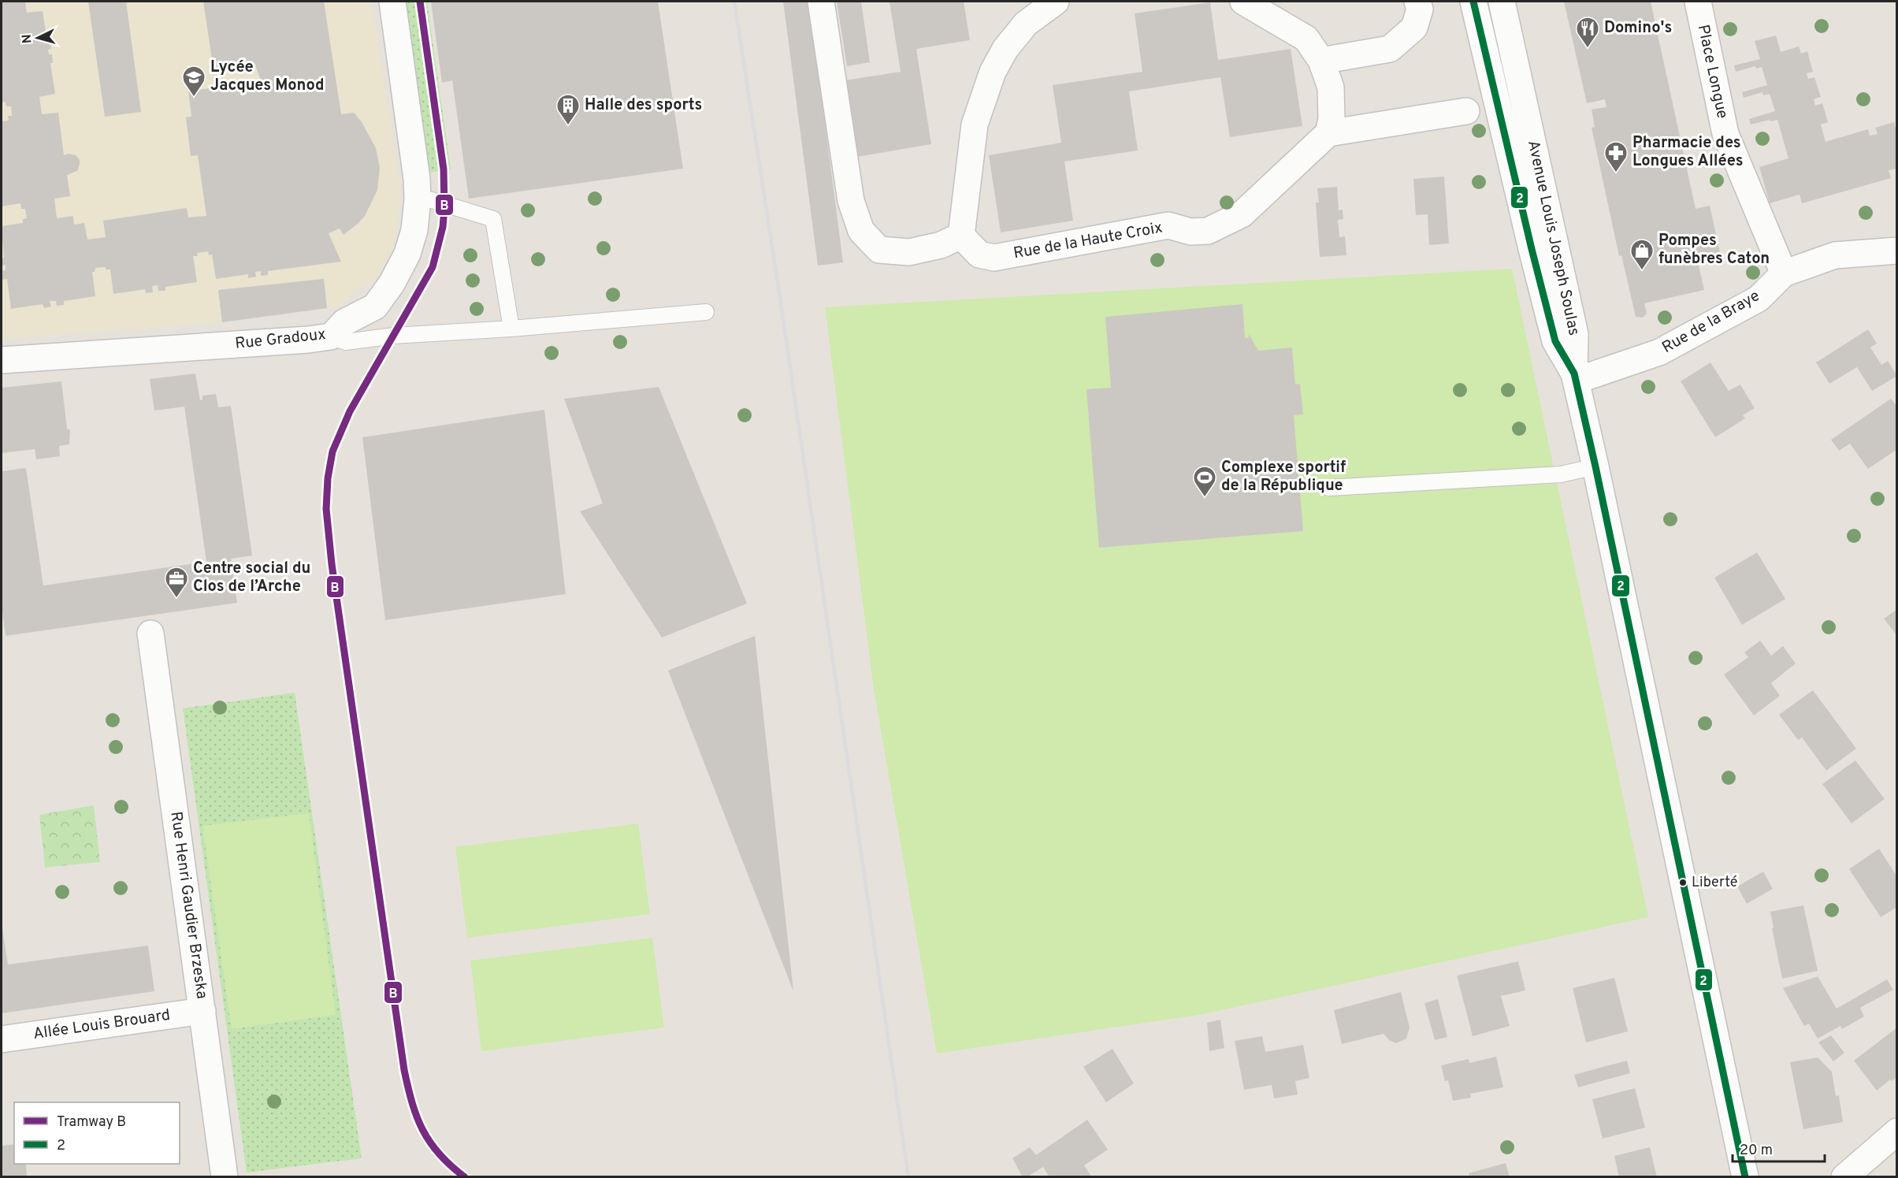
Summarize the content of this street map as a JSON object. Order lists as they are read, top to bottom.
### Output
{
  "streets": {
    "street": [
      "Place Longue",
      "Avenue Louis Joseph Soulas",
      "Rue de la Haute Croix",
      "Rue de la Braye",
      "Rue Gradoux",
      "Rue Henri Gaudier Brzeska",
      "Allée Louis Brouard"
    ]
  },
  "crossings": [
    ["Place Longue", "Rue de la Braye"],
    ["Avenue Louis Joseph Soulas", "Rue de la Braye"],
    ["Rue Henri Gaudier Brzeska", "Allée Louis Brouard"]
  ],
  "places": {
    "restaurant": ["Domino's"],
    "school or university": ["Lycée Jacques Monod"],
    "building": ["Halle des sports"],
    "pharmacy": ["Pharmacie des Longues Allées"],
    "shop": ["Pompes funèbres Caton"],
    "sports": ["Complexe sportif de la République"],
    "office": ["Centre social du Clos de l’Arche"],
    "other": ["Liberté"]
  },
  "lines": ["tram line B", "transit line 2"],
  "legend": ["Tramway B", "2"],
  "scale_bar": "20 m",
  "north": "left"
}
